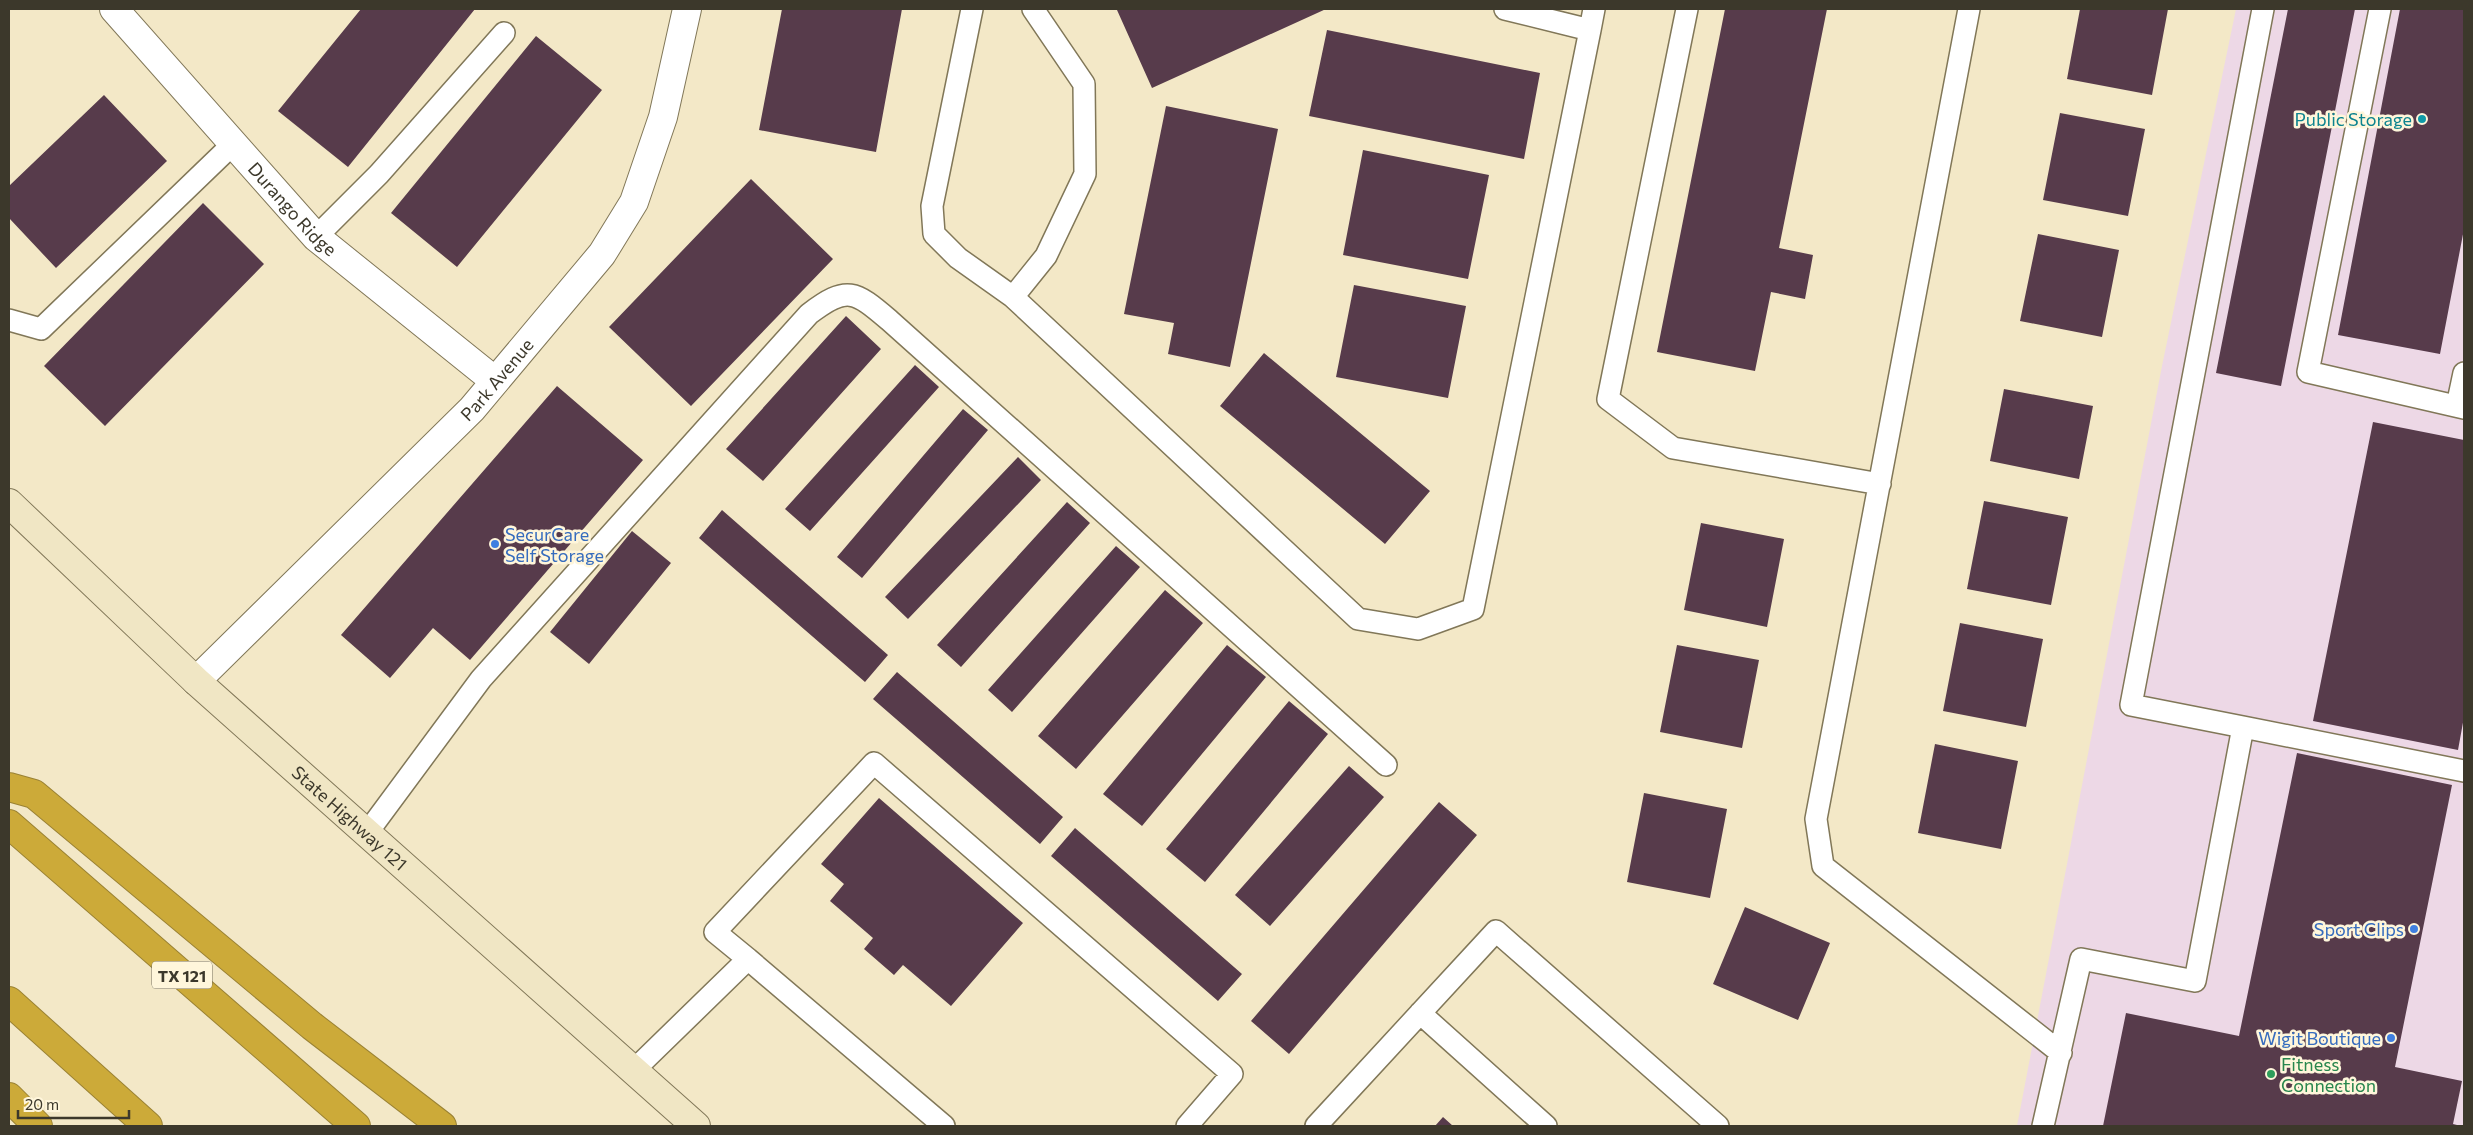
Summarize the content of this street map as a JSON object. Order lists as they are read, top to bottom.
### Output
{
  "streets": {
    "highway": ["TX 121"],
    "main road": ["State Highway 121"],
    "street": ["Durango Ridge", "Park Avenue"]
  },
  "crossings": [
    ["Durango Ridge", "Park Avenue"],
    ["Park Avenue", "State Highway 121"]
  ],
  "places": [
    "Public Storage",
    "SecurCare Self Storage",
    "Sport Clips",
    "Wigit Boutique",
    "Fitness Connection"
  ],
  "scale_bar": "20 m"
}
